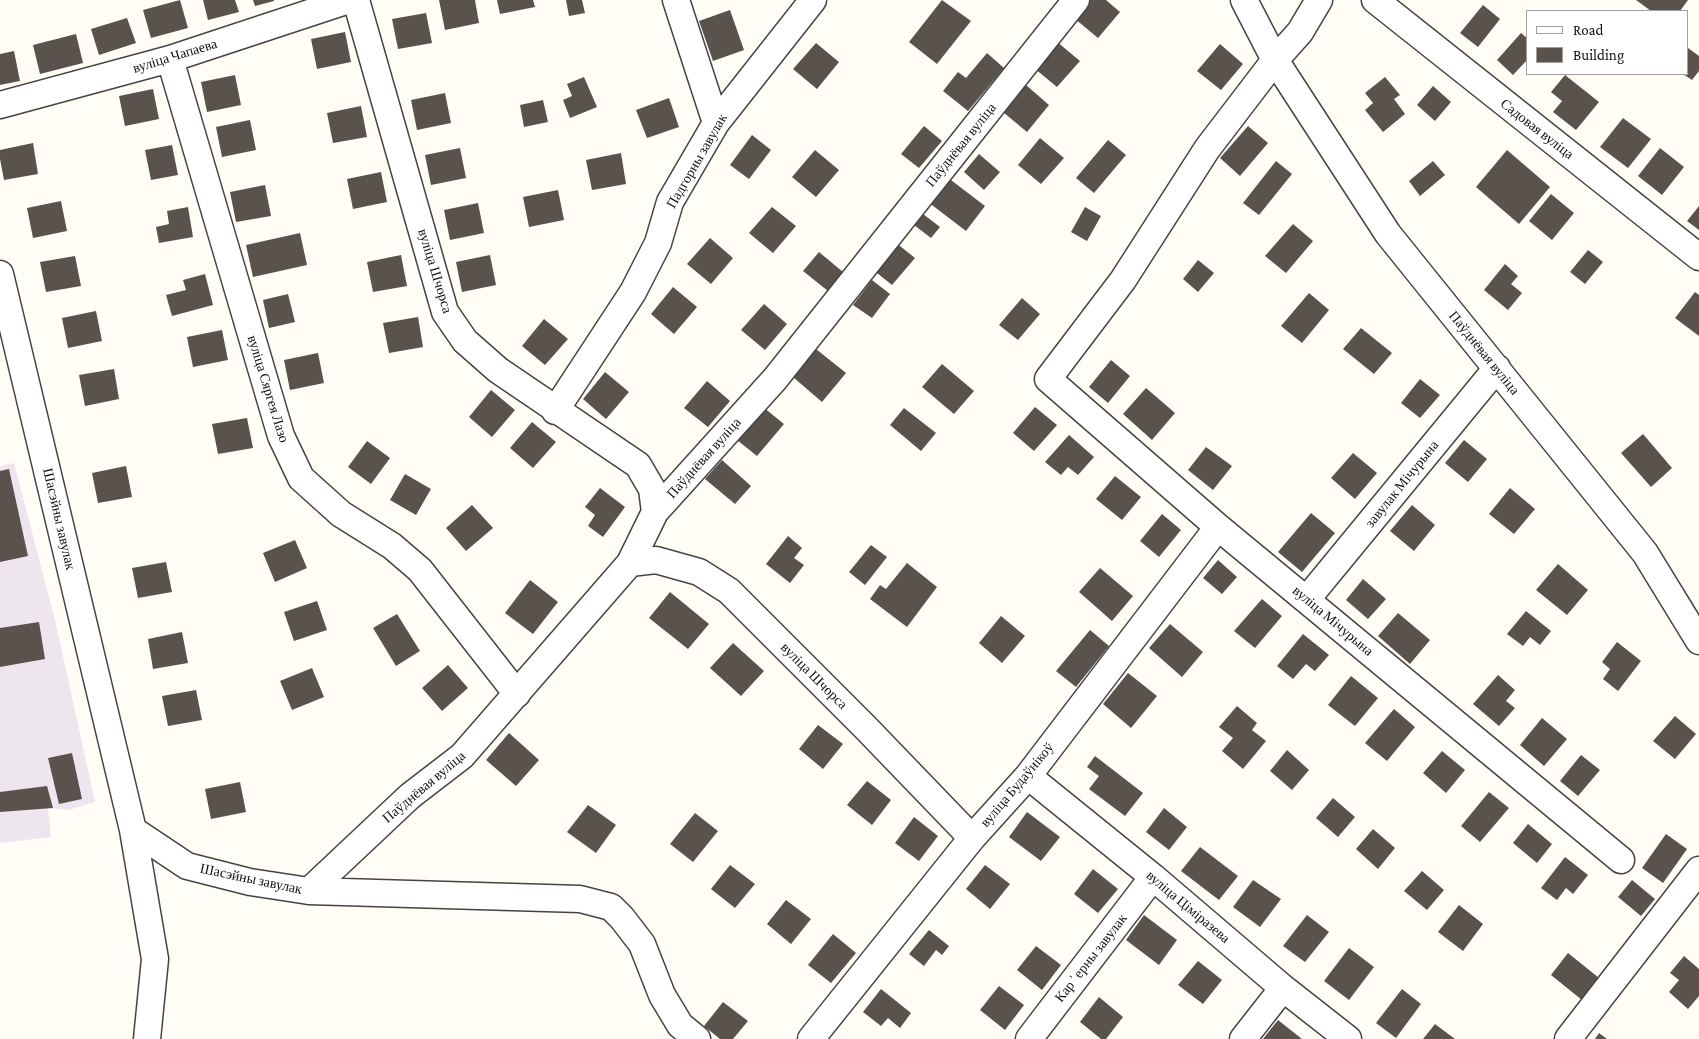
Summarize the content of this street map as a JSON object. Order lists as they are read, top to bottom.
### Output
{
  "streets": {
    "street": [
      "вуліца Чапаева",
      "Садовая вуліца",
      "Паўднёвая вуліца",
      "Падгорны завулак",
      "вуліца Шчорса",
      "вуліца Сяргея Лазо",
      "завулак Мічурына",
      "Шасэйны завулак",
      "вуліца Мічурына",
      "вуліца Будаўнікоў",
      "вуліца Ціміразева",
      "Карʼерны завулак"
    ]
  },
  "crossings": [
    ["вуліца Чапаева", "вуліца Сяргея Лазо"],
    ["Паўднёвая вуліца", "вуліца Шчорса"],
    ["Паўднёвая вуліца", "вуліца Сяргея Лазо"],
    ["Паўднёвая вуліца", "завулак Мічурына"],
    ["Паўднёвая вуліца", "Шасэйны завулак"],
    ["Паўднёвая вуліца", "вуліца Мічурына"],
    ["Падгорны завулак", "вуліца Шчорса"],
    ["вуліца Шчорса", "вуліца Будаўнікоў"],
    ["завулак Мічурына", "вуліца Мічурына"],
    ["вуліца Мічурына", "вуліца Будаўнікоў"],
    ["вуліца Будаўнікоў", "вуліца Ціміразева"],
    ["вуліца Ціміразева", "Карʼерны завулак"]
  ],
  "legend": ["Road", "Building"]
}
